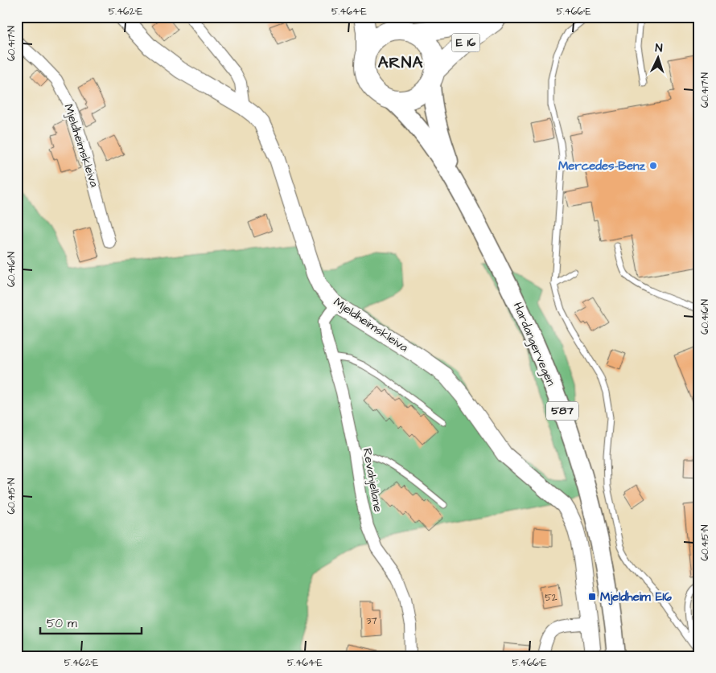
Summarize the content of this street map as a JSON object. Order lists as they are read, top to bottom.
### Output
{
  "streets": {
    "highway": ["E 16"],
    "main road": ["Mjeldheimskleiva", "Hardangervegen", "587"],
    "street": ["Revahjellane"]
  },
  "crossings": [
    ["E 16", "Hardangervegen"],
    ["Mjeldheimskleiva", "Revahjellane"]
  ],
  "districts": ["ARNA"],
  "places": {
    "other": ["Mercedes-Benz"],
    "transit": ["Mjeldheim E16"]
  },
  "house_numbers": ["52", "37"],
  "scale_bar": "50 m",
  "north": "top",
  "coordinates": [
    "5.462°E",
    "5.464°E",
    "5.466°E",
    "60.417°N",
    "60.416°N",
    "60.415°N"
  ]
}
